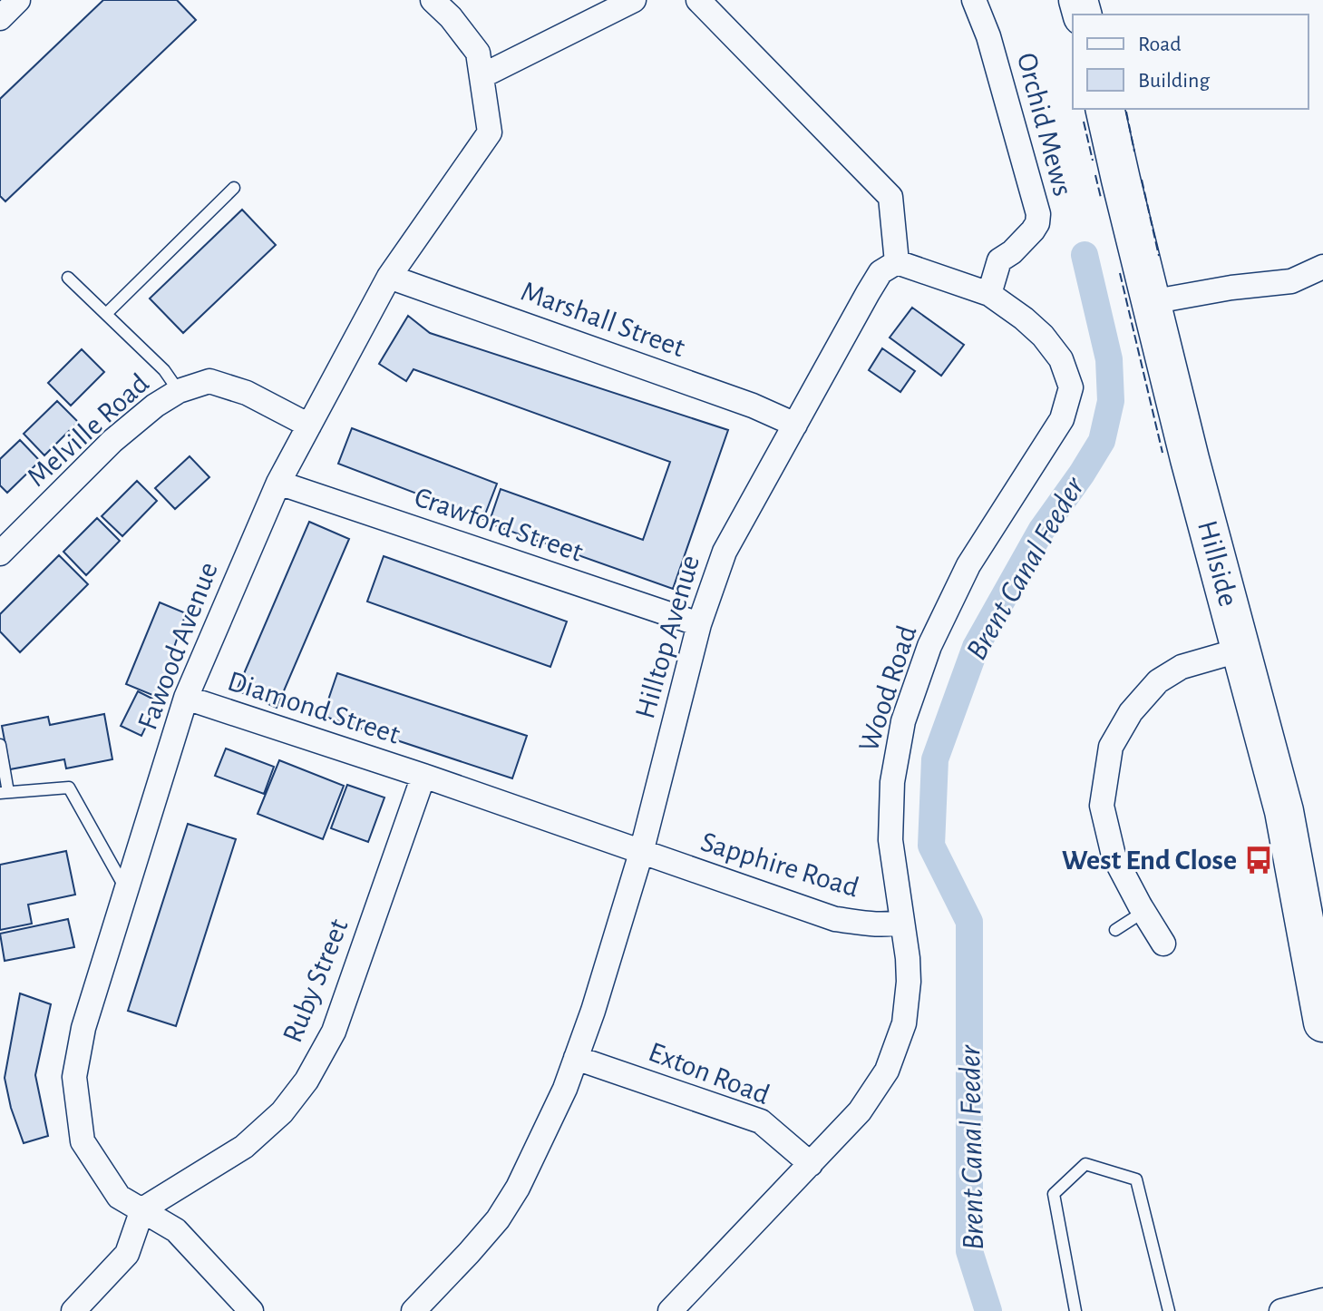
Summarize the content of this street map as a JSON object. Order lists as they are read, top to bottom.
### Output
{
  "streets": {
    "main road": ["Hillside"],
    "street": [
      "Orchid Mews",
      "Marshall Street",
      "Melville Road",
      "Crawford Street",
      "Hilltop Avenue",
      "Fawood Avenue",
      "Wood Road",
      "Diamond Street",
      "Sapphire Road",
      "Ruby Street",
      "Exton Road"
    ]
  },
  "crossings": [
    ["Orchid Mews", "Wood Road"],
    ["Marshall Street", "Hilltop Avenue"],
    ["Marshall Street", "Fawood Avenue"],
    ["Melville Road", "Fawood Avenue"],
    ["Crawford Street", "Hilltop Avenue"],
    ["Crawford Street", "Fawood Avenue"],
    ["Hilltop Avenue", "Wood Road"],
    ["Hilltop Avenue", "Diamond Street"],
    ["Hilltop Avenue", "Sapphire Road"],
    ["Hilltop Avenue", "Exton Road"],
    ["Fawood Avenue", "Diamond Street"],
    ["Fawood Avenue", "Ruby Street"],
    ["Wood Road", "Sapphire Road"],
    ["Wood Road", "Exton Road"],
    ["Diamond Street", "Sapphire Road"],
    ["Diamond Street", "Ruby Street"]
  ],
  "water": ["Brent Canal Feeder"],
  "places": {
    "bus stop": ["West End Close"]
  },
  "legend": ["Road", "Building"]
}
